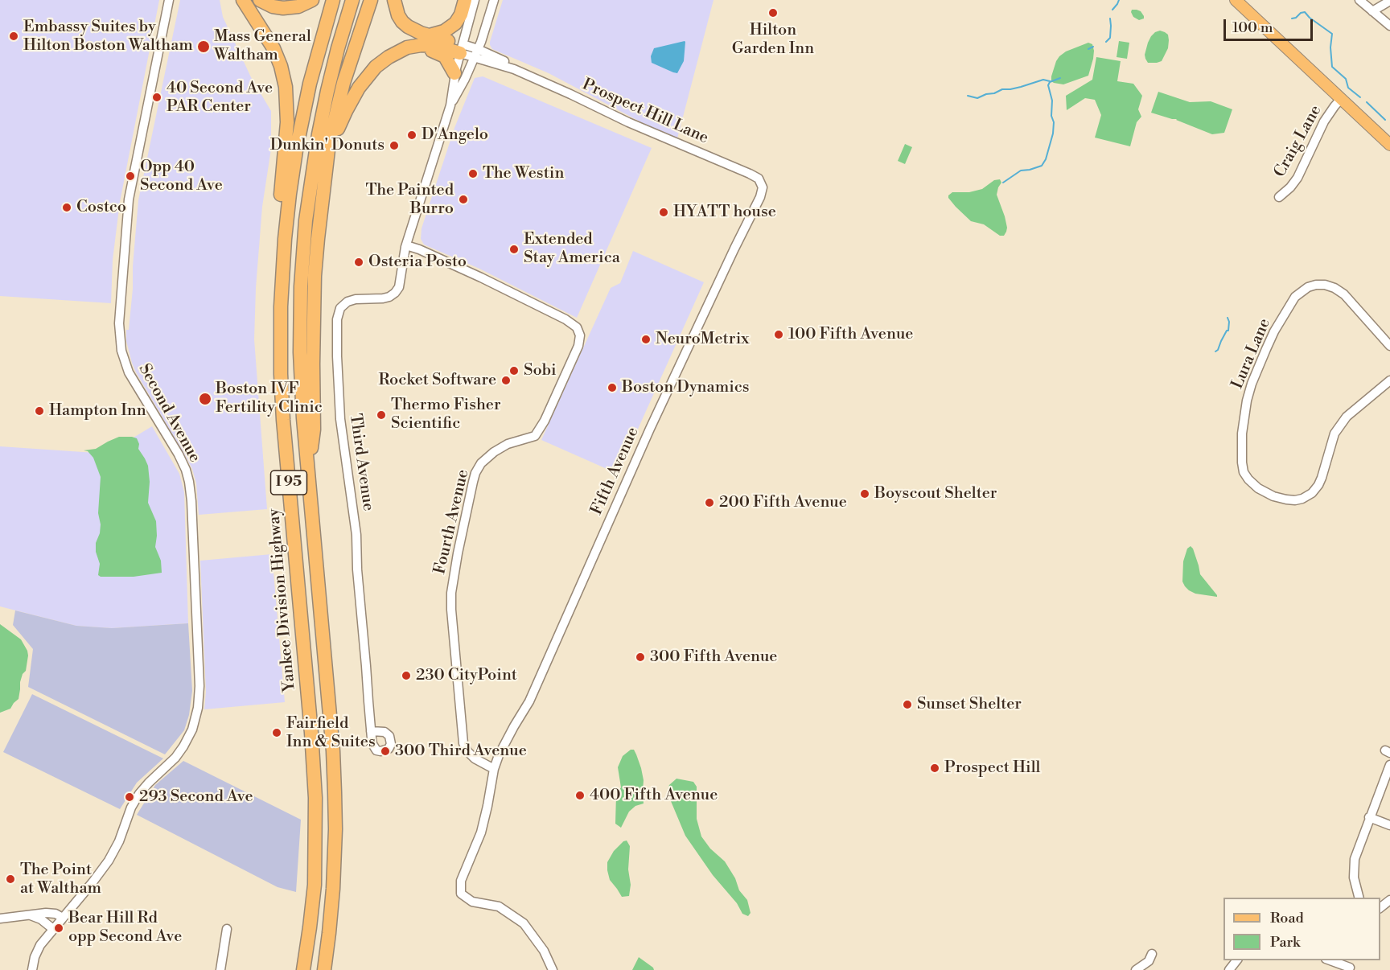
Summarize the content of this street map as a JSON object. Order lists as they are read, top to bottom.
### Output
{
  "streets": {
    "highway": ["I 95", "Yankee Division Highway"],
    "street": [
      "Prospect Hill Lane",
      "Craig Lane",
      "Lura Lane",
      "Second Avenue",
      "Third Avenue",
      "Fifth Avenue",
      "Fourth Avenue"
    ]
  },
  "crossings": [
    ["Prospect Hill Lane", "Third Avenue"],
    ["Prospect Hill Lane", "Fifth Avenue"],
    ["Third Avenue", "Fourth Avenue"],
    ["Fifth Avenue", "Fourth Avenue"]
  ],
  "places": [
    "Hilton Garden Inn",
    "Embassy Suites by Hilton Boston Waltham",
    "Mass General Waltham",
    "40 Second Ave PAR Center",
    "D'Angelo",
    "Dunkin' Donuts",
    "The Westin",
    "Opp 40 Second Ave",
    "The Painted Burro",
    "Costco",
    "HYATT house",
    "Extended Stay America",
    "Osteria Posto",
    "100 Fifth Avenue",
    "NeuroMetrix",
    "Sobi",
    "Rocket Software",
    "Boston Dynamics",
    "Boston IVF Fertility Clinic",
    "Hampton Inn",
    "Thermo Fisher Scientific",
    "Boyscout Shelter",
    "200 Fifth Avenue",
    "300 Fifth Avenue",
    "230 CityPoint",
    "Sunset Shelter",
    "Fairfield Inn & Suites",
    "300 Third Avenue",
    "Prospect Hill",
    "400 Fifth Avenue",
    "293 Second Ave",
    "The Point at Waltham",
    "Bear Hill Rd opp Second Ave"
  ],
  "legend": ["Road", "Park"],
  "scale_bar": "100 m"
}
